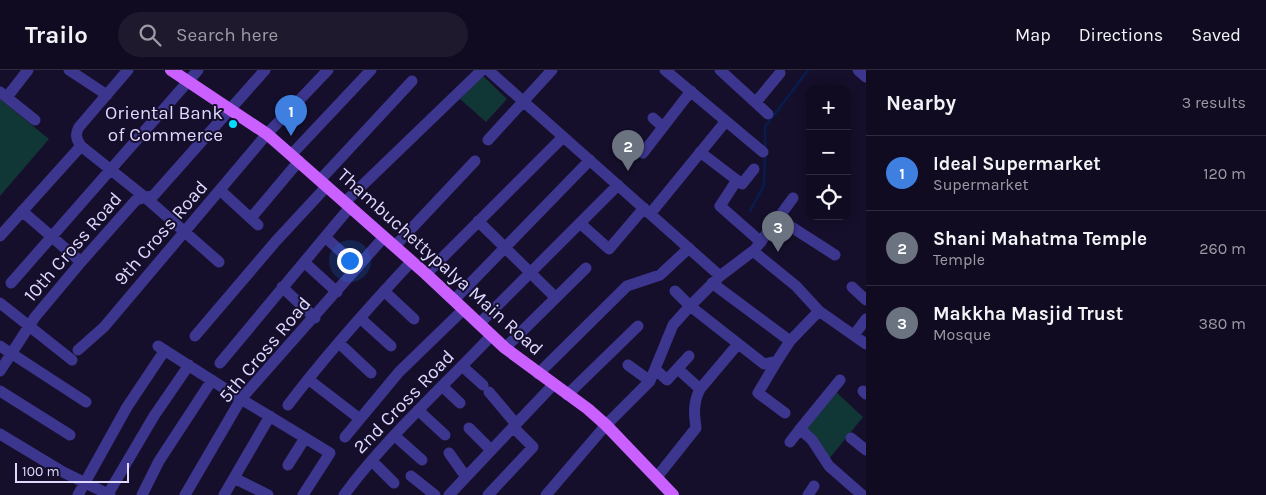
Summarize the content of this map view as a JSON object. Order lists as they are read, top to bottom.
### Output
{
  "streets": {
    "main road": ["Thambuchettypalya Main Road"],
    "street": [
      "9th Cross Road",
      "10th Cross Road",
      "5th Cross Road",
      "2nd Cross Road"
    ]
  },
  "crossings": [
    ["9th Cross Road", "10th Cross Road"],
    ["9th Cross Road", "Thambuchettypalya Main Road"],
    ["10th Cross Road", "Thambuchettypalya Main Road"],
    ["Thambuchettypalya Main Road", "5th Cross Road"],
    ["Thambuchettypalya Main Road", "2nd Cross Road"]
  ],
  "places": ["Oriental Bank of Commerce"],
  "scale_bar": "100 m",
  "page": {
    "header": "Trailo",
    "search": "Search here",
    "nav": ["Map", "Directions", "Saved"],
    "heading": ["Nearby", "3 results"],
    "map_buttons": ["+", "−"],
    "pins": ["1", "2", "3"],
    "list": [
      {
        "mark": "1",
        "name": "Ideal Supermarket",
        "note": "Supermarket",
        "value": "120 m"
      },
      {
        "mark": "2",
        "name": "Shani Mahatma Temple",
        "note": "Temple",
        "value": "260 m"
      },
      {
        "mark": "3",
        "name": "Makkha Masjid Trust",
        "note": "Mosque",
        "value": "380 m"
      }
    ],
    "scale": "100 m"
  }
}
